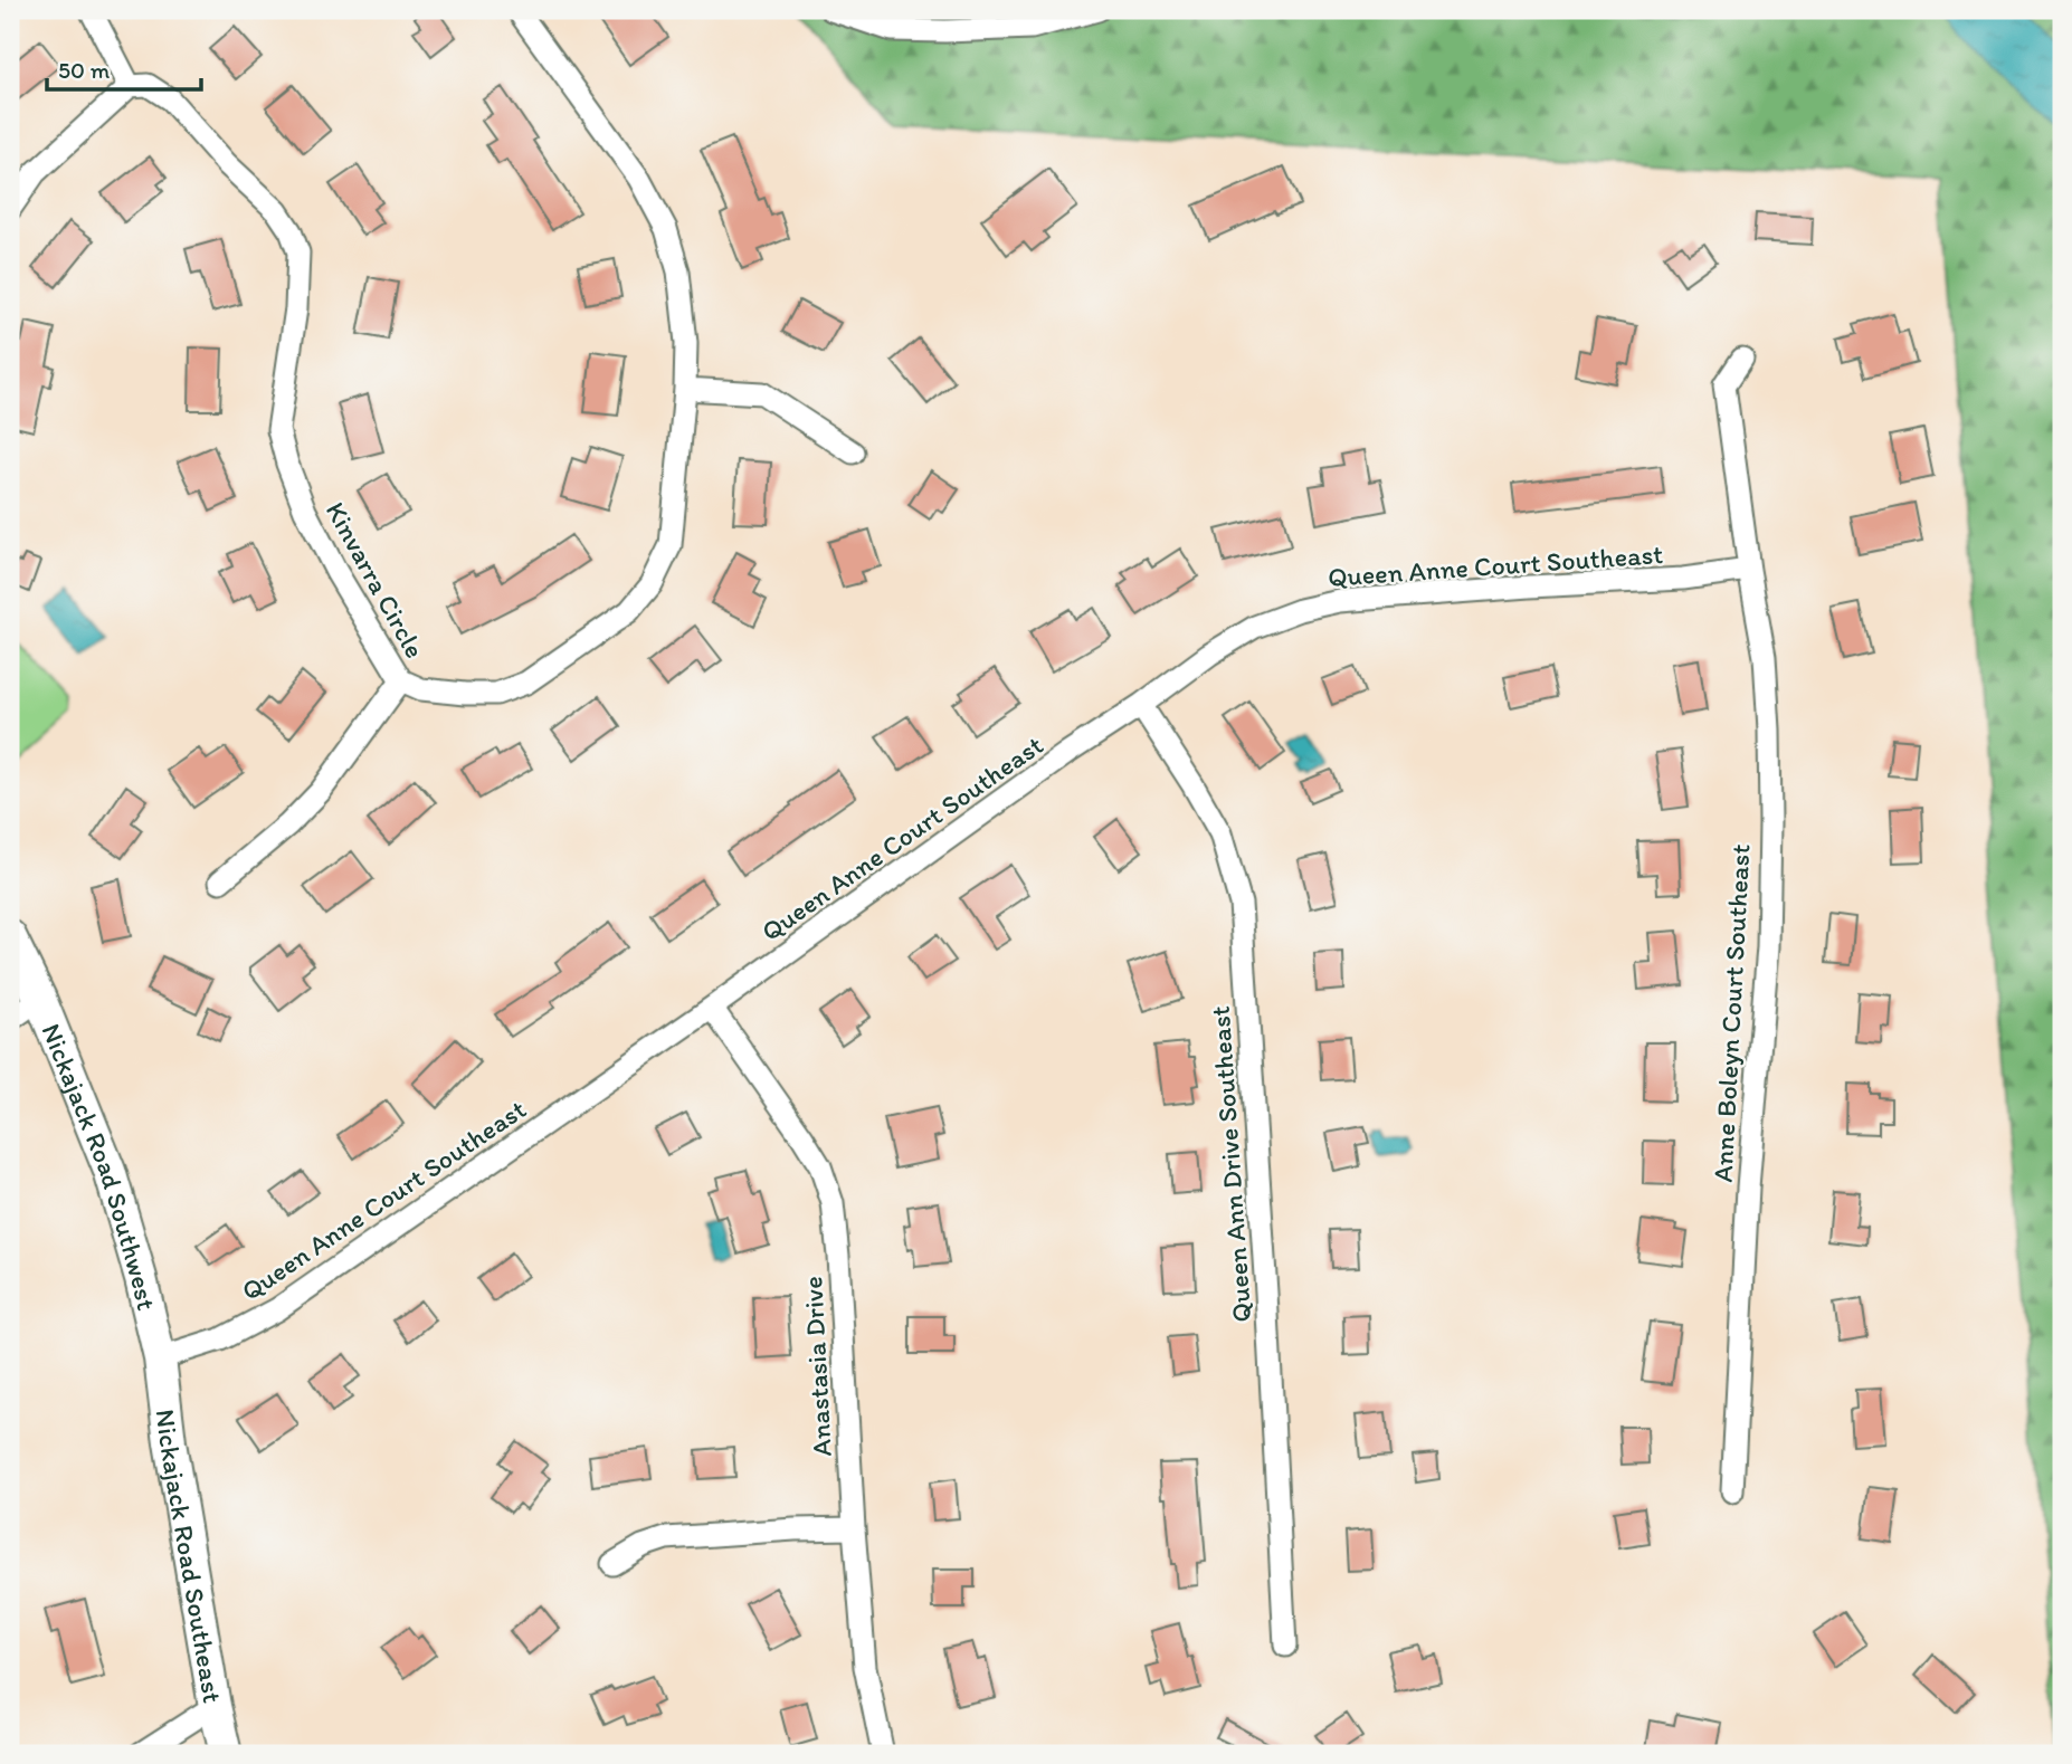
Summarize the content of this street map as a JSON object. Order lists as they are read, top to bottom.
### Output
{
  "streets": {
    "street": [
      "Queen Anne Court Southeast",
      "Kinvarra Circle",
      "Anne Boleyn Court Southeast",
      "Queen Ann Drive Southeast",
      "Nickajack Road Southwest",
      "Anastasia Drive",
      "Nickajack Road Southeast"
    ]
  },
  "crossings": [
    ["Queen Anne Court Southeast", "Anne Boleyn Court Southeast"],
    ["Queen Anne Court Southeast", "Queen Ann Drive Southeast"],
    ["Queen Anne Court Southeast", "Nickajack Road Southwest"],
    ["Queen Anne Court Southeast", "Anastasia Drive"],
    ["Queen Anne Court Southeast", "Nickajack Road Southeast"],
    ["Nickajack Road Southwest", "Nickajack Road Southeast"]
  ],
  "scale_bar": "50 m"
}
